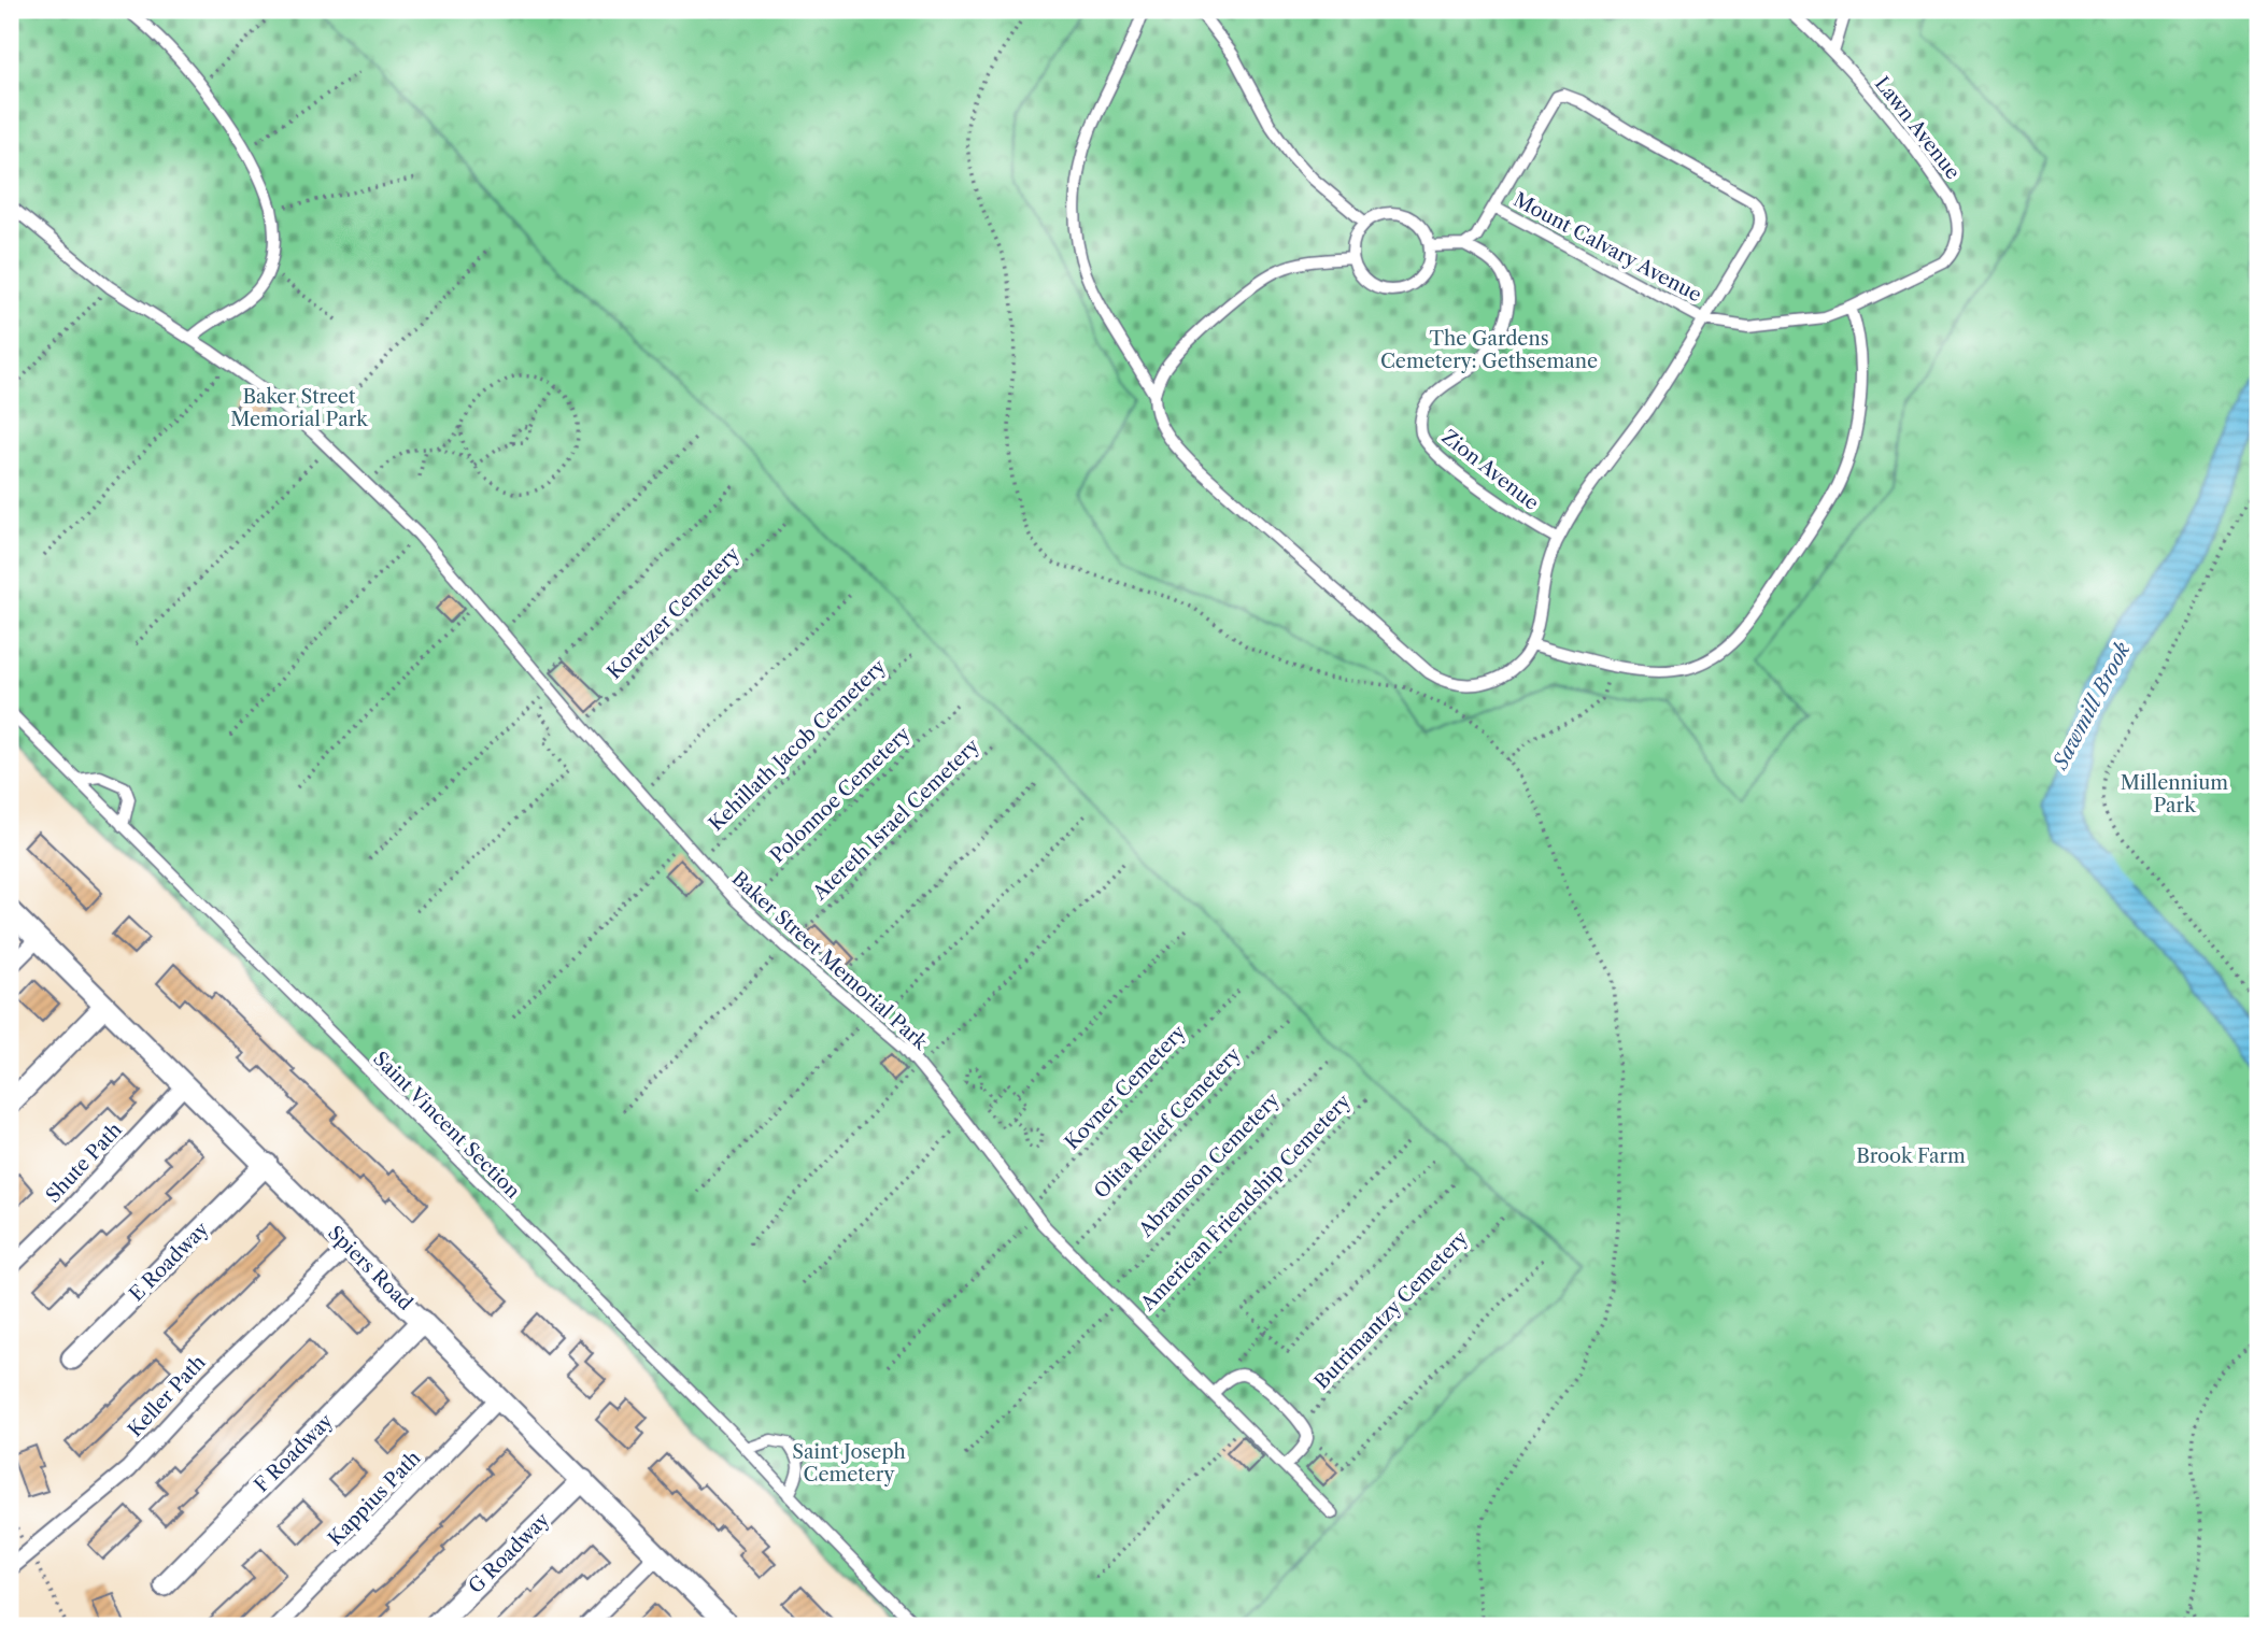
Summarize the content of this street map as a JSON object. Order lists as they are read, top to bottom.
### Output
{
  "streets": {
    "street": [
      "Shute Path",
      "E Roadway",
      "Spiers Road",
      "Keller Path",
      "F Roadway",
      "Kappius Path",
      "G Roadway"
    ],
    "lane": [
      "Lawn Avenue",
      "Mount Calvary Avenue",
      "Zion Avenue",
      "Baker Street Memorial Park",
      "Saint Vincent Section"
    ],
    "path": [
      "Koretzer Cemetery",
      "Kehillath Jacob Cemetery",
      "Polonnoe Cemetery",
      "Atereth Israel Cemetery",
      "Kovner Cemetery",
      "Olita Relief Cemetery",
      "Abramson Cemetery",
      "American Friendship Cemetery",
      "Butrimantzy Cemetery"
    ]
  },
  "crossings": [
    ["Lawn Avenue", "Mount Calvary Avenue"],
    ["Koretzer Cemetery", "Baker Street Memorial Park"],
    ["Kehillath Jacob Cemetery", "Baker Street Memorial Park"],
    ["Polonnoe Cemetery", "Baker Street Memorial Park"],
    ["Atereth Israel Cemetery", "Baker Street Memorial Park"],
    ["Baker Street Memorial Park", "Kovner Cemetery"],
    ["Baker Street Memorial Park", "Olita Relief Cemetery"],
    ["Baker Street Memorial Park", "Abramson Cemetery"],
    ["Baker Street Memorial Park", "American Friendship Cemetery"],
    ["Shute Path", "Spiers Road"],
    ["E Roadway", "Spiers Road"],
    ["Spiers Road", "Keller Path"],
    ["Spiers Road", "F Roadway"],
    ["Spiers Road", "Kappius Path"],
    ["Spiers Road", "G Roadway"]
  ],
  "water": ["Sawmill Brook"],
  "parks": [
    "The Gardens Cemetery: Gethsemane",
    "Baker Street Memorial Park",
    "Millennium Park",
    "Brook Farm",
    "Saint Joseph Cemetery"
  ]
}
